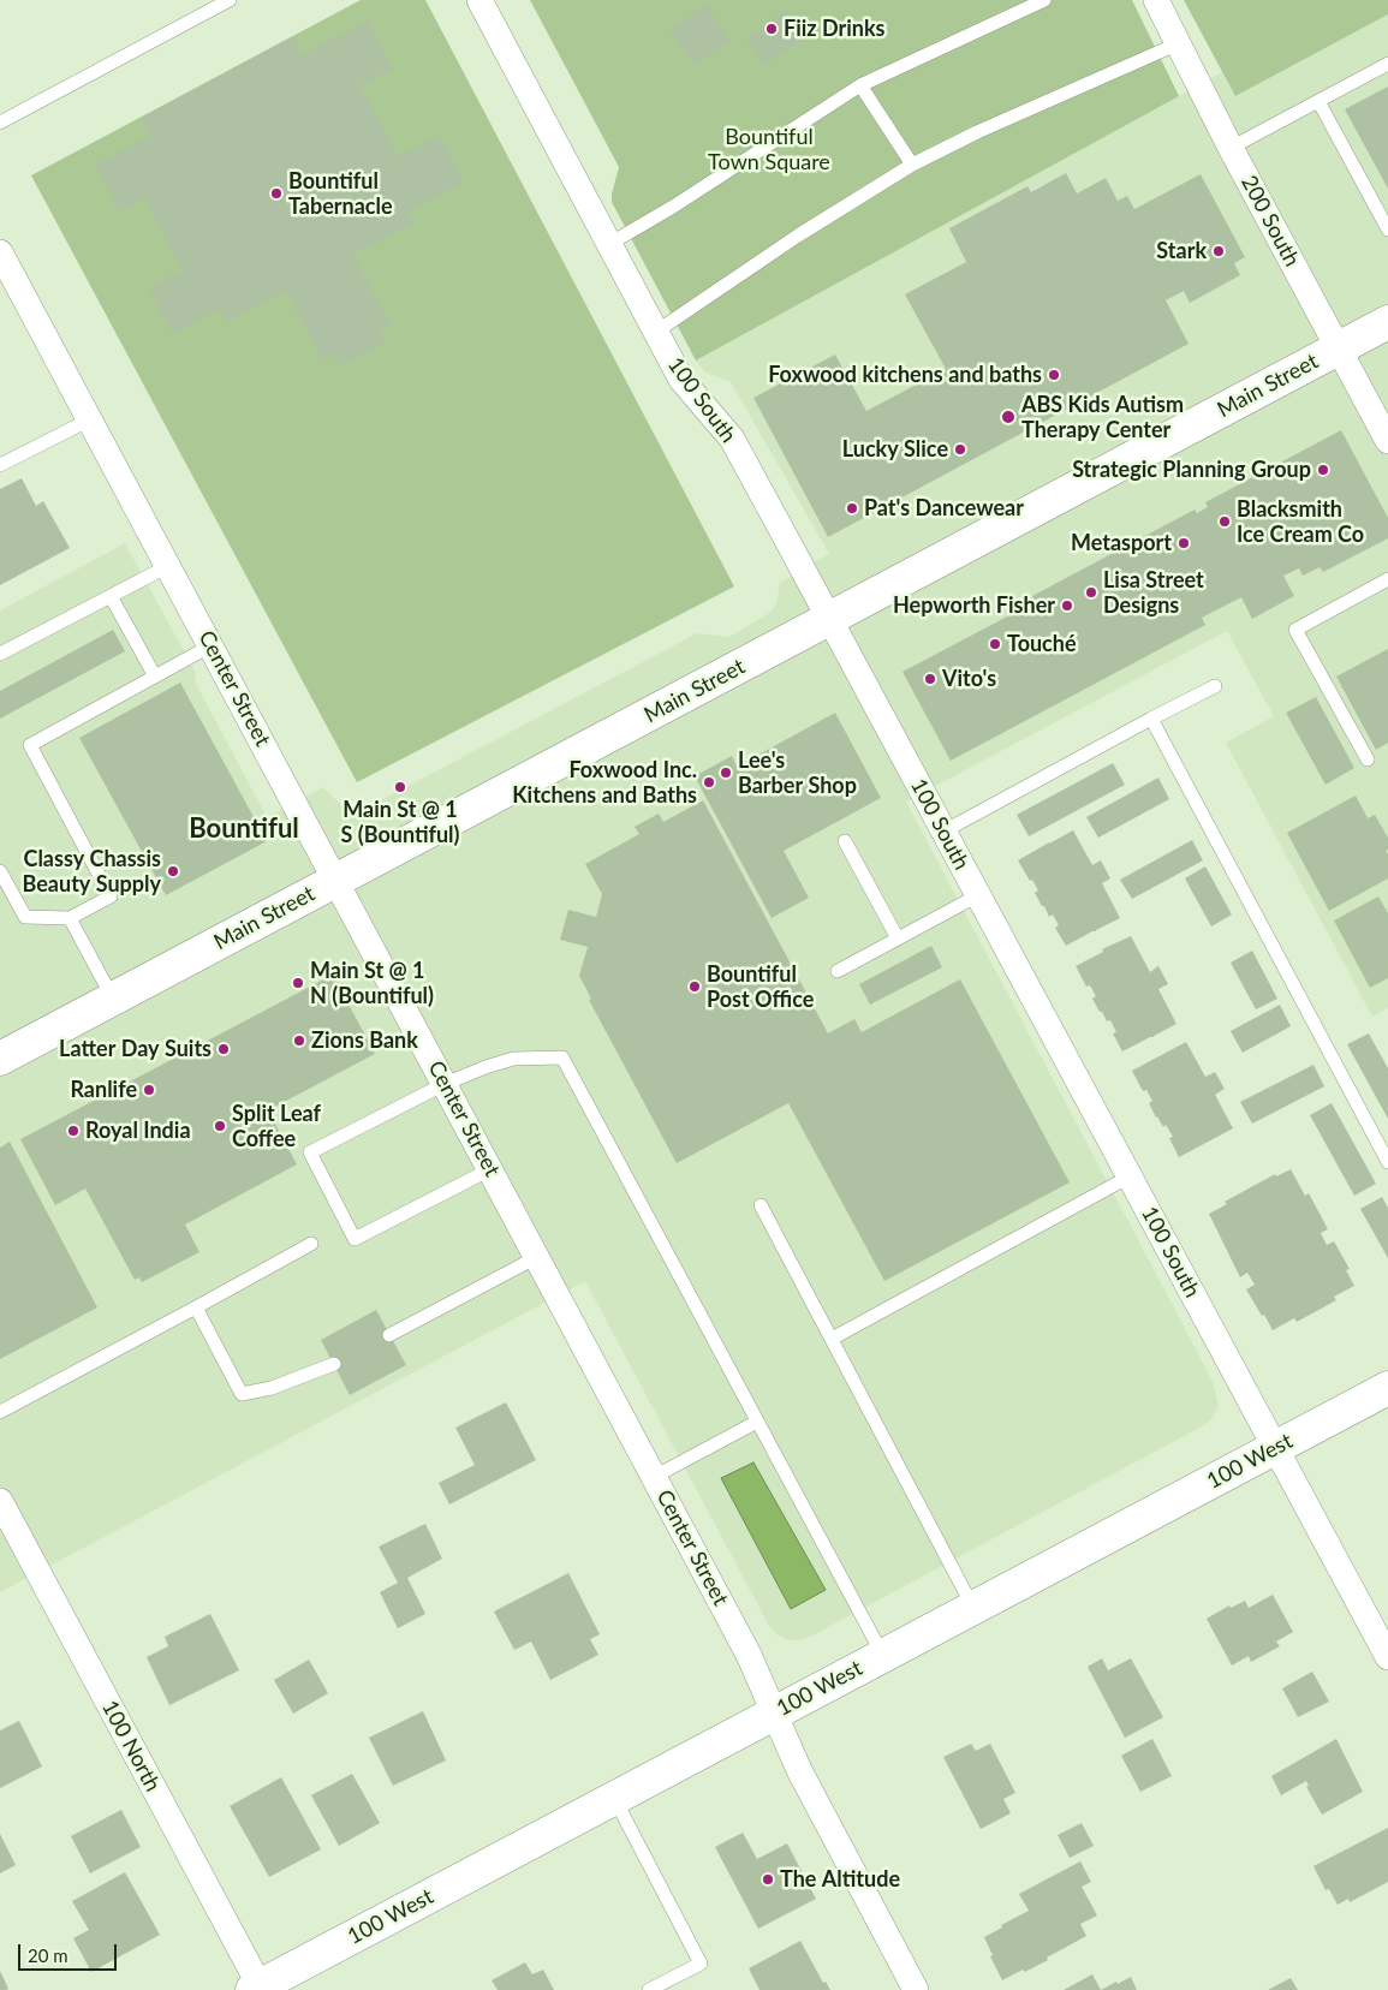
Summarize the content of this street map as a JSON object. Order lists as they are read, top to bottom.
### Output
{
  "streets": {
    "street": [
      "200 South",
      "Main Street",
      "100 South",
      "Center Street",
      "100 West",
      "100 North"
    ]
  },
  "crossings": [
    ["200 South", "Main Street"],
    ["Main Street", "100 South"],
    ["Main Street", "Center Street"],
    ["100 South", "100 West"],
    ["Center Street", "100 West"],
    ["100 West", "100 North"]
  ],
  "districts": ["Bountiful"],
  "parks": ["Bountiful Town Square"],
  "places": [
    "Fiiz Drinks",
    "Bountiful Tabernacle",
    "Stark",
    "Foxwood kitchens and baths",
    "ABS Kids Autism Therapy Center",
    "Lucky Slice",
    "Strategic Planning Group",
    "Pat's Dancewear",
    "Blacksmith Ice Cream Co",
    "Metasport",
    "Lisa Street Designs",
    "Hepworth Fisher",
    "Touché",
    "Vito's",
    "Lee's Barber Shop",
    "Foxwood Inc. Kitchens and Baths",
    "Main St @ 1 S (Bountiful)",
    "Classy Chassis Beauty Supply",
    "Main St @ 1 N (Bountiful)",
    "Bountiful Post Office",
    "Zions Bank",
    "Latter Day Suits",
    "Ranlife",
    "Split Leaf Coffee",
    "Royal India",
    "The Altitude"
  ],
  "scale_bar": "20 m"
}
